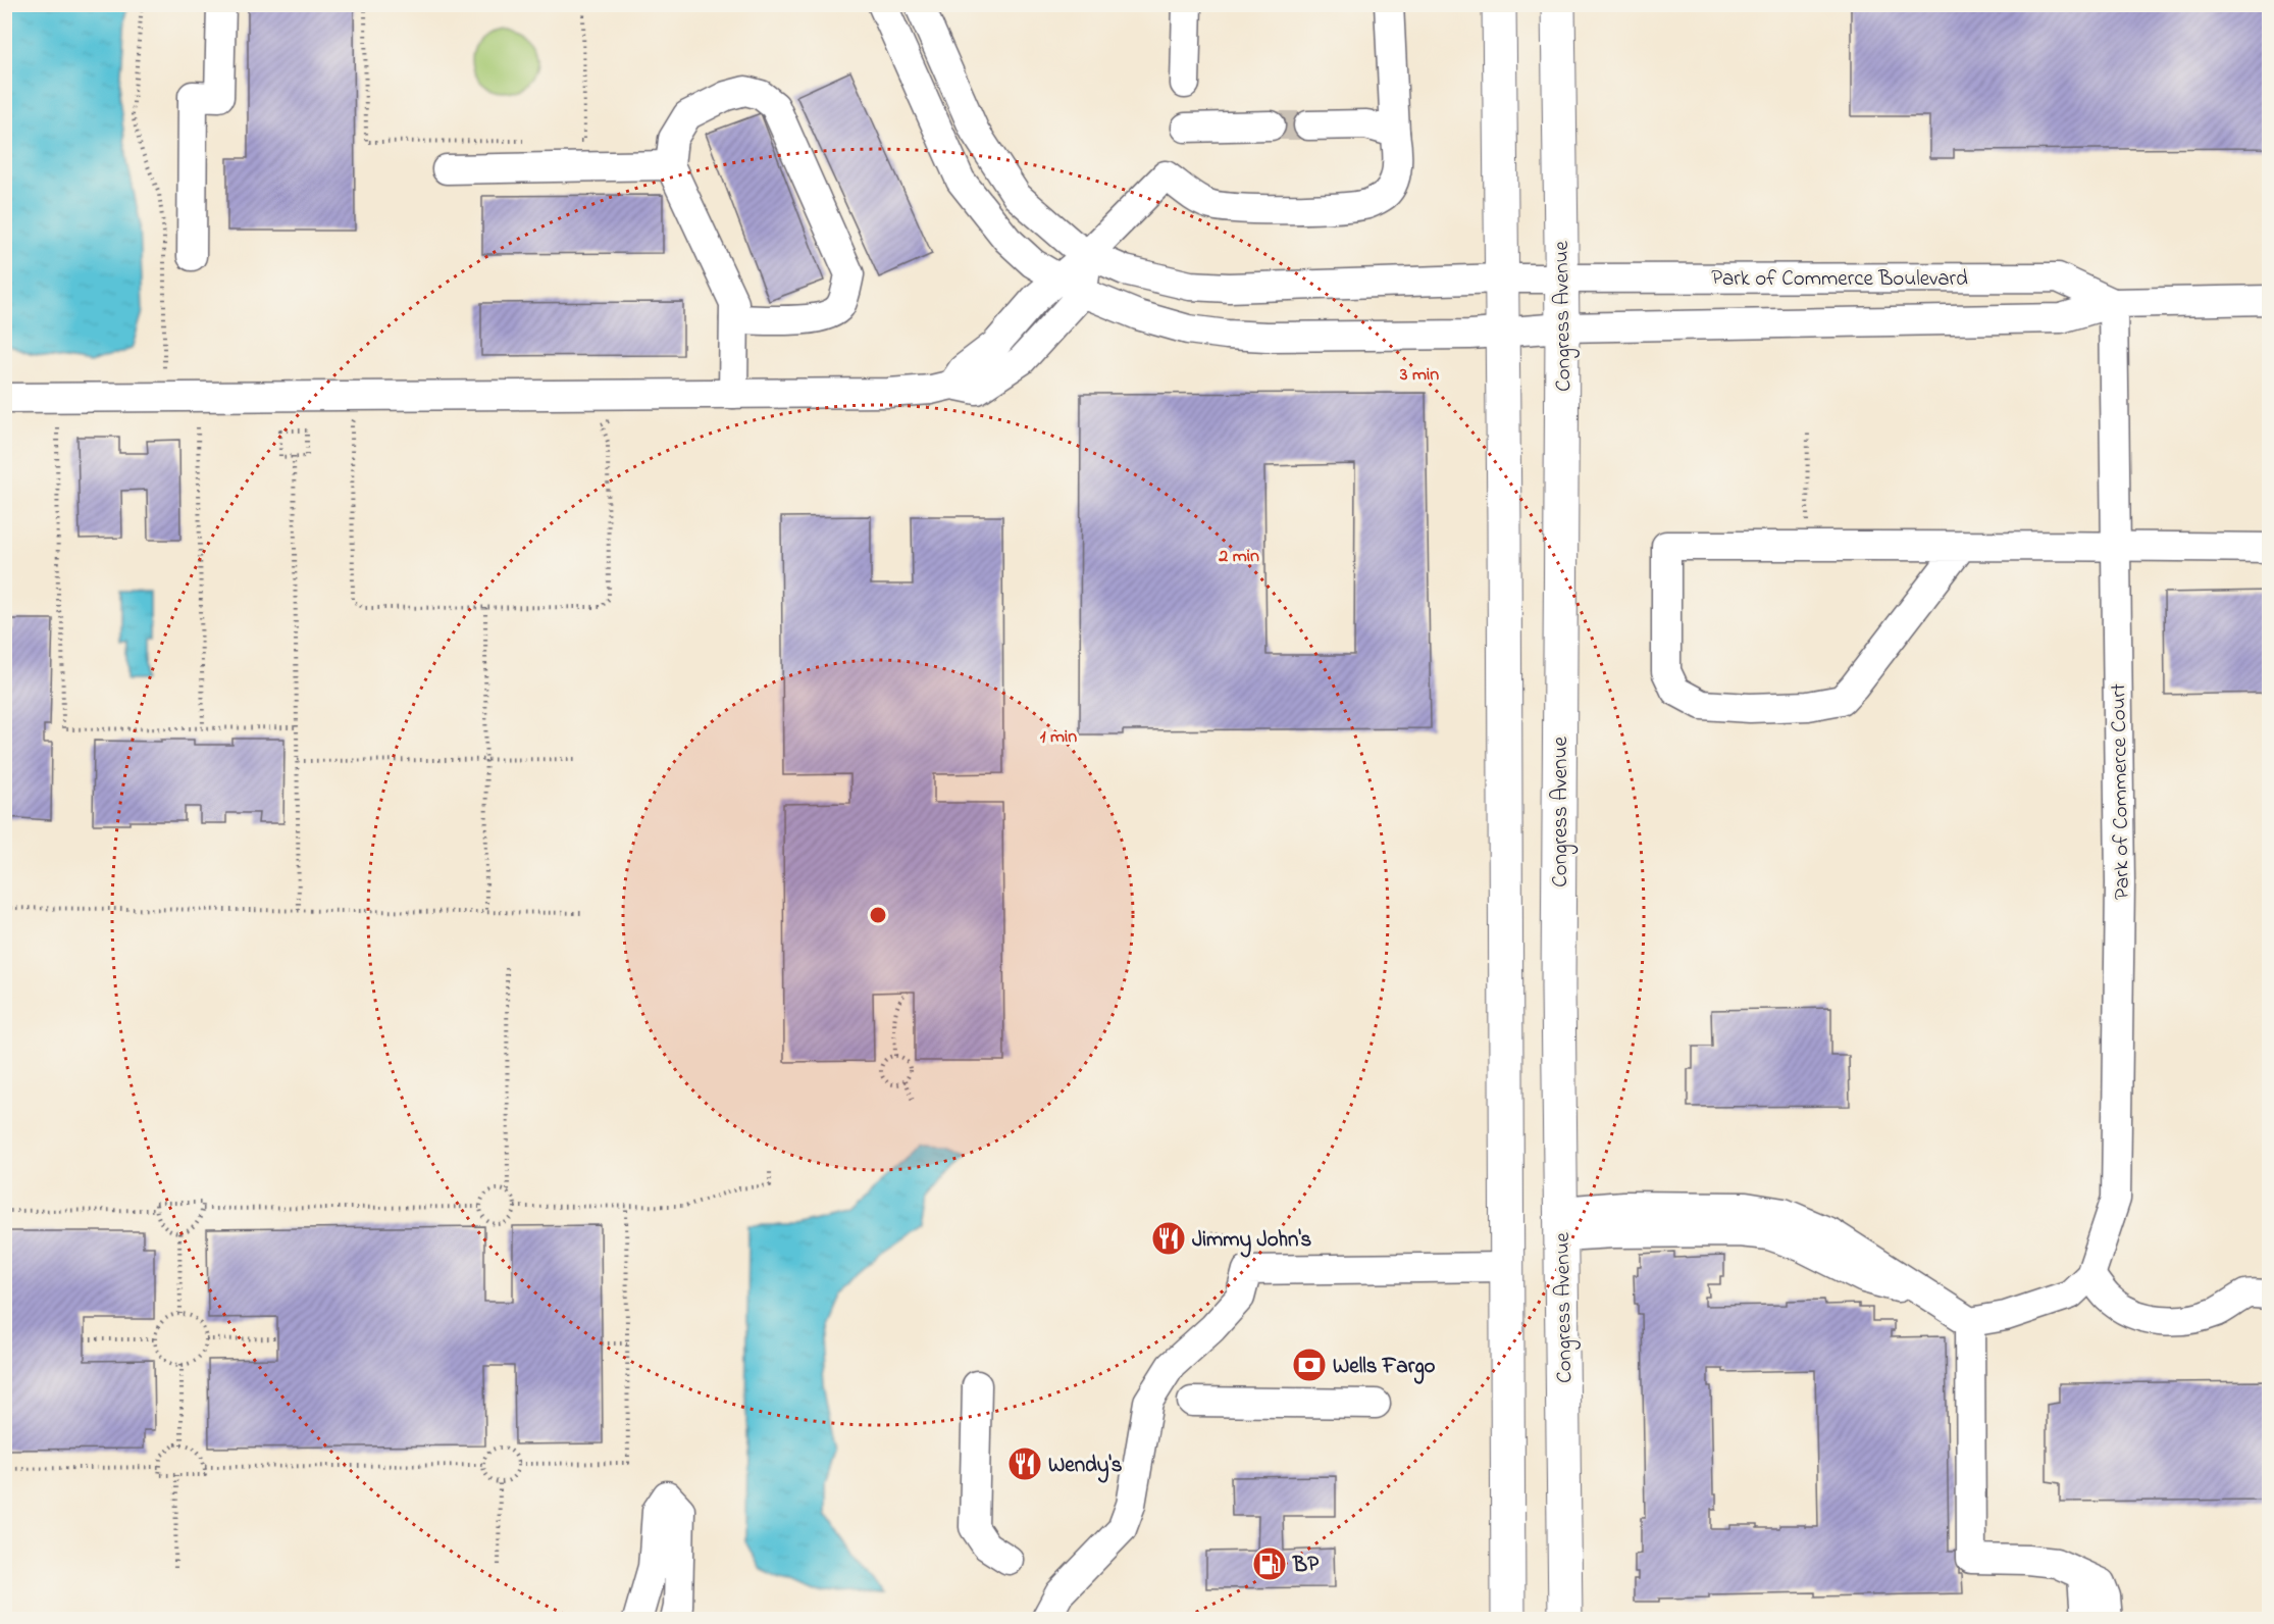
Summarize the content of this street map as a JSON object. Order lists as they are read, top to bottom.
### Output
{
  "streets": {
    "main road": ["Congress Avenue"],
    "street": ["Park of Commerce Boulevard", "Park of Commerce Court"]
  },
  "crossings": [
    ["Park of Commerce Boulevard", "Congress Avenue"],
    ["Park of Commerce Boulevard", "Park of Commerce Court"]
  ],
  "places": {
    "restaurant": ["Jimmy John's", "Wendy's"],
    "bank": ["Wells Fargo"],
    "fuel station": ["BP"]
  },
  "rings": ["3 min", "2 min", "1 min"]
}
